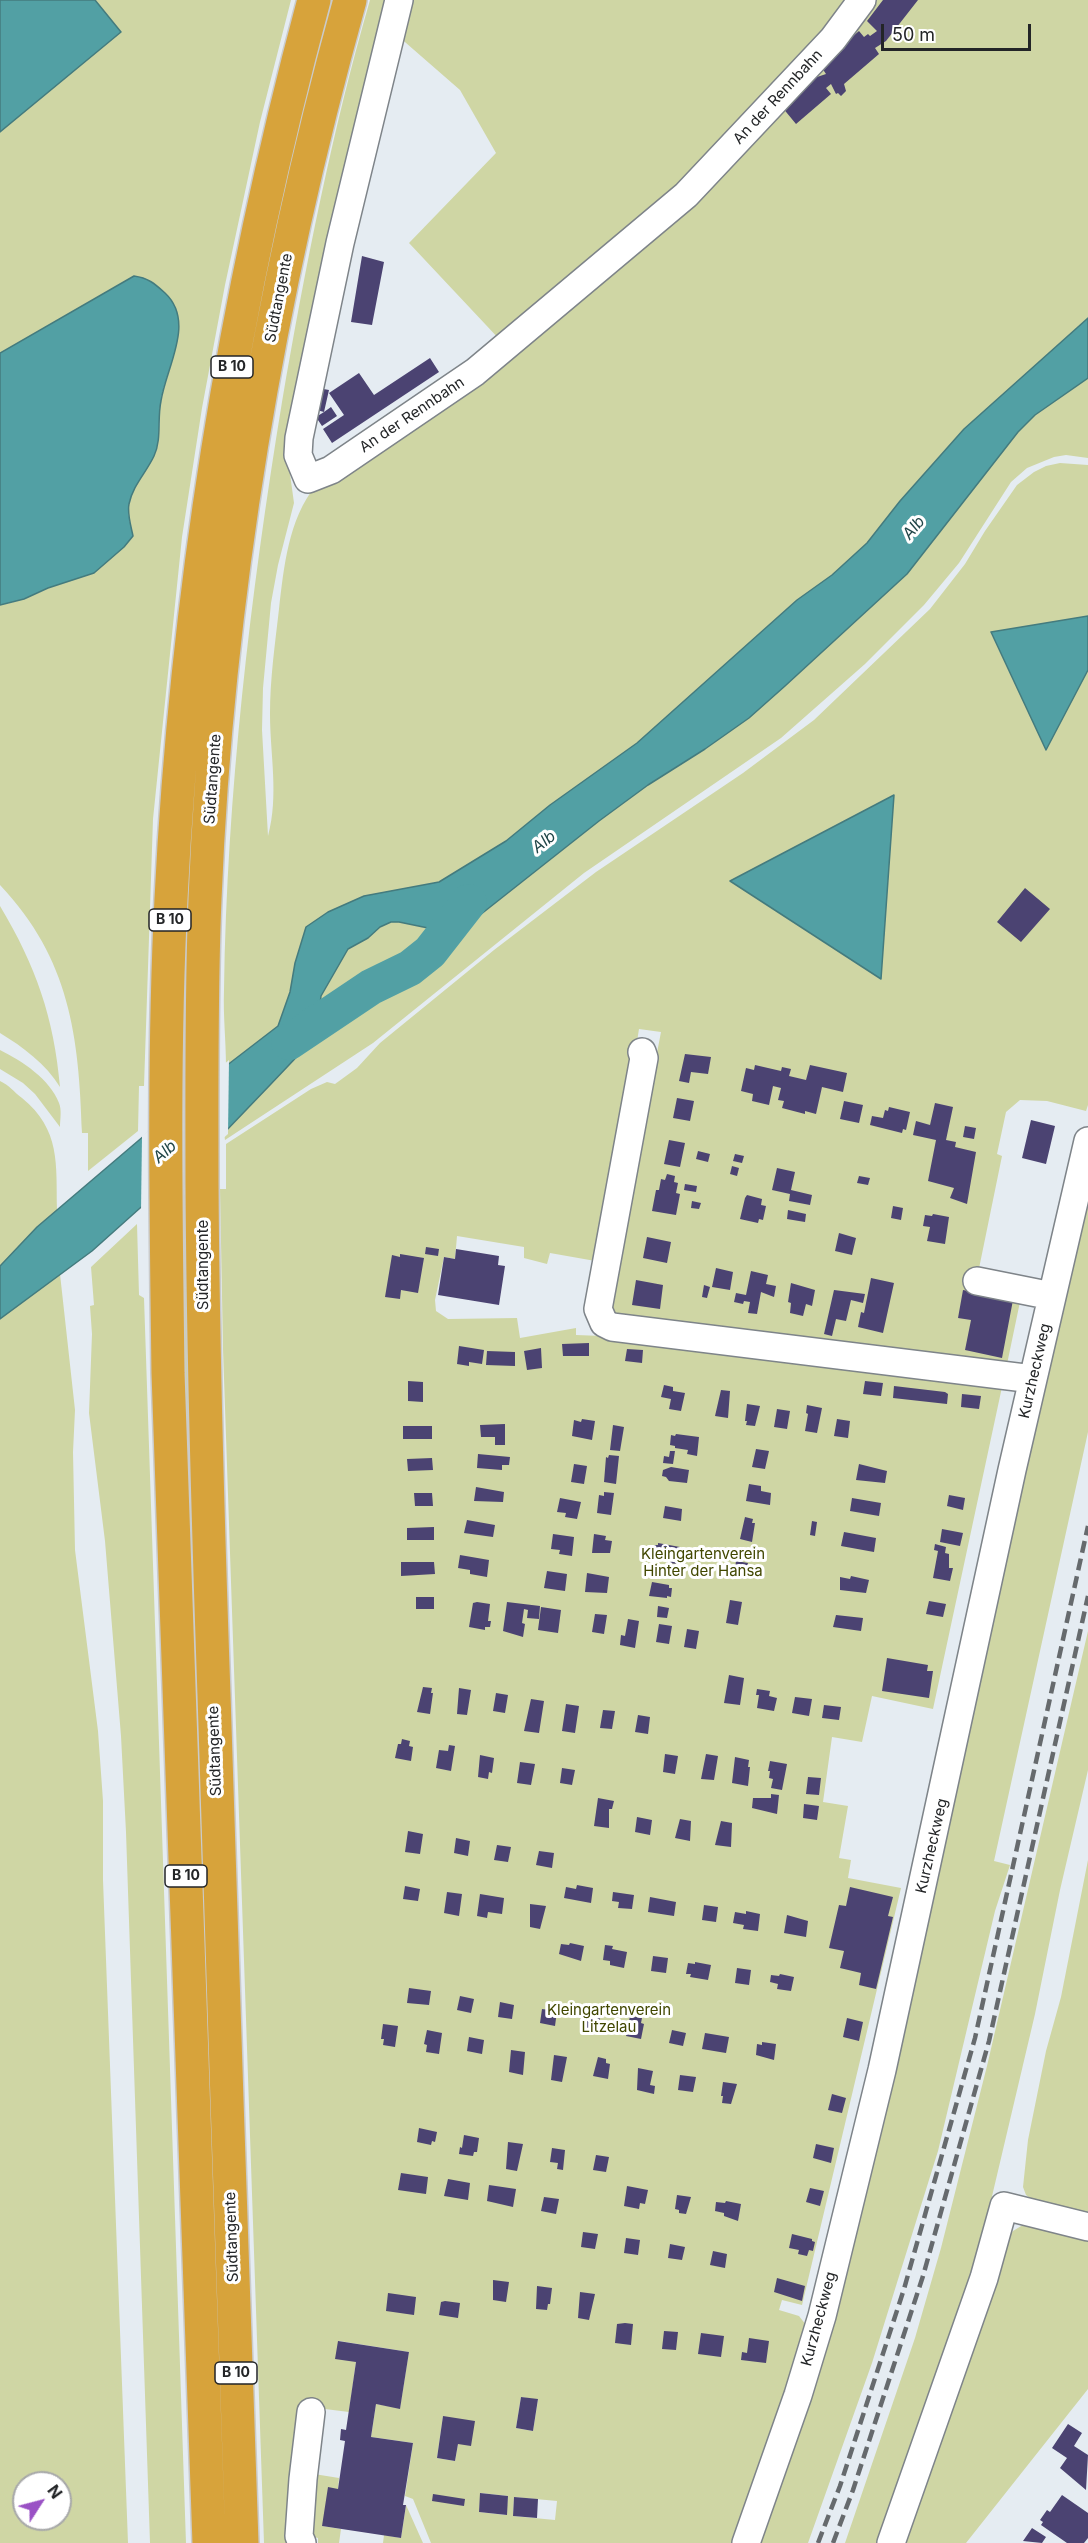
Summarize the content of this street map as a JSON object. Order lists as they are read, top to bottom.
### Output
{
  "streets": {
    "highway": ["Südtangente", "B 10"],
    "street": ["An der Rennbahn", "Kurzheckweg"]
  },
  "water": ["Alb"],
  "parks": ["Kleingartenverein Hinter der Hansa", "Kleingartenverein Litzelau"],
  "scale_bar": "50 m",
  "north": "top right"
}
